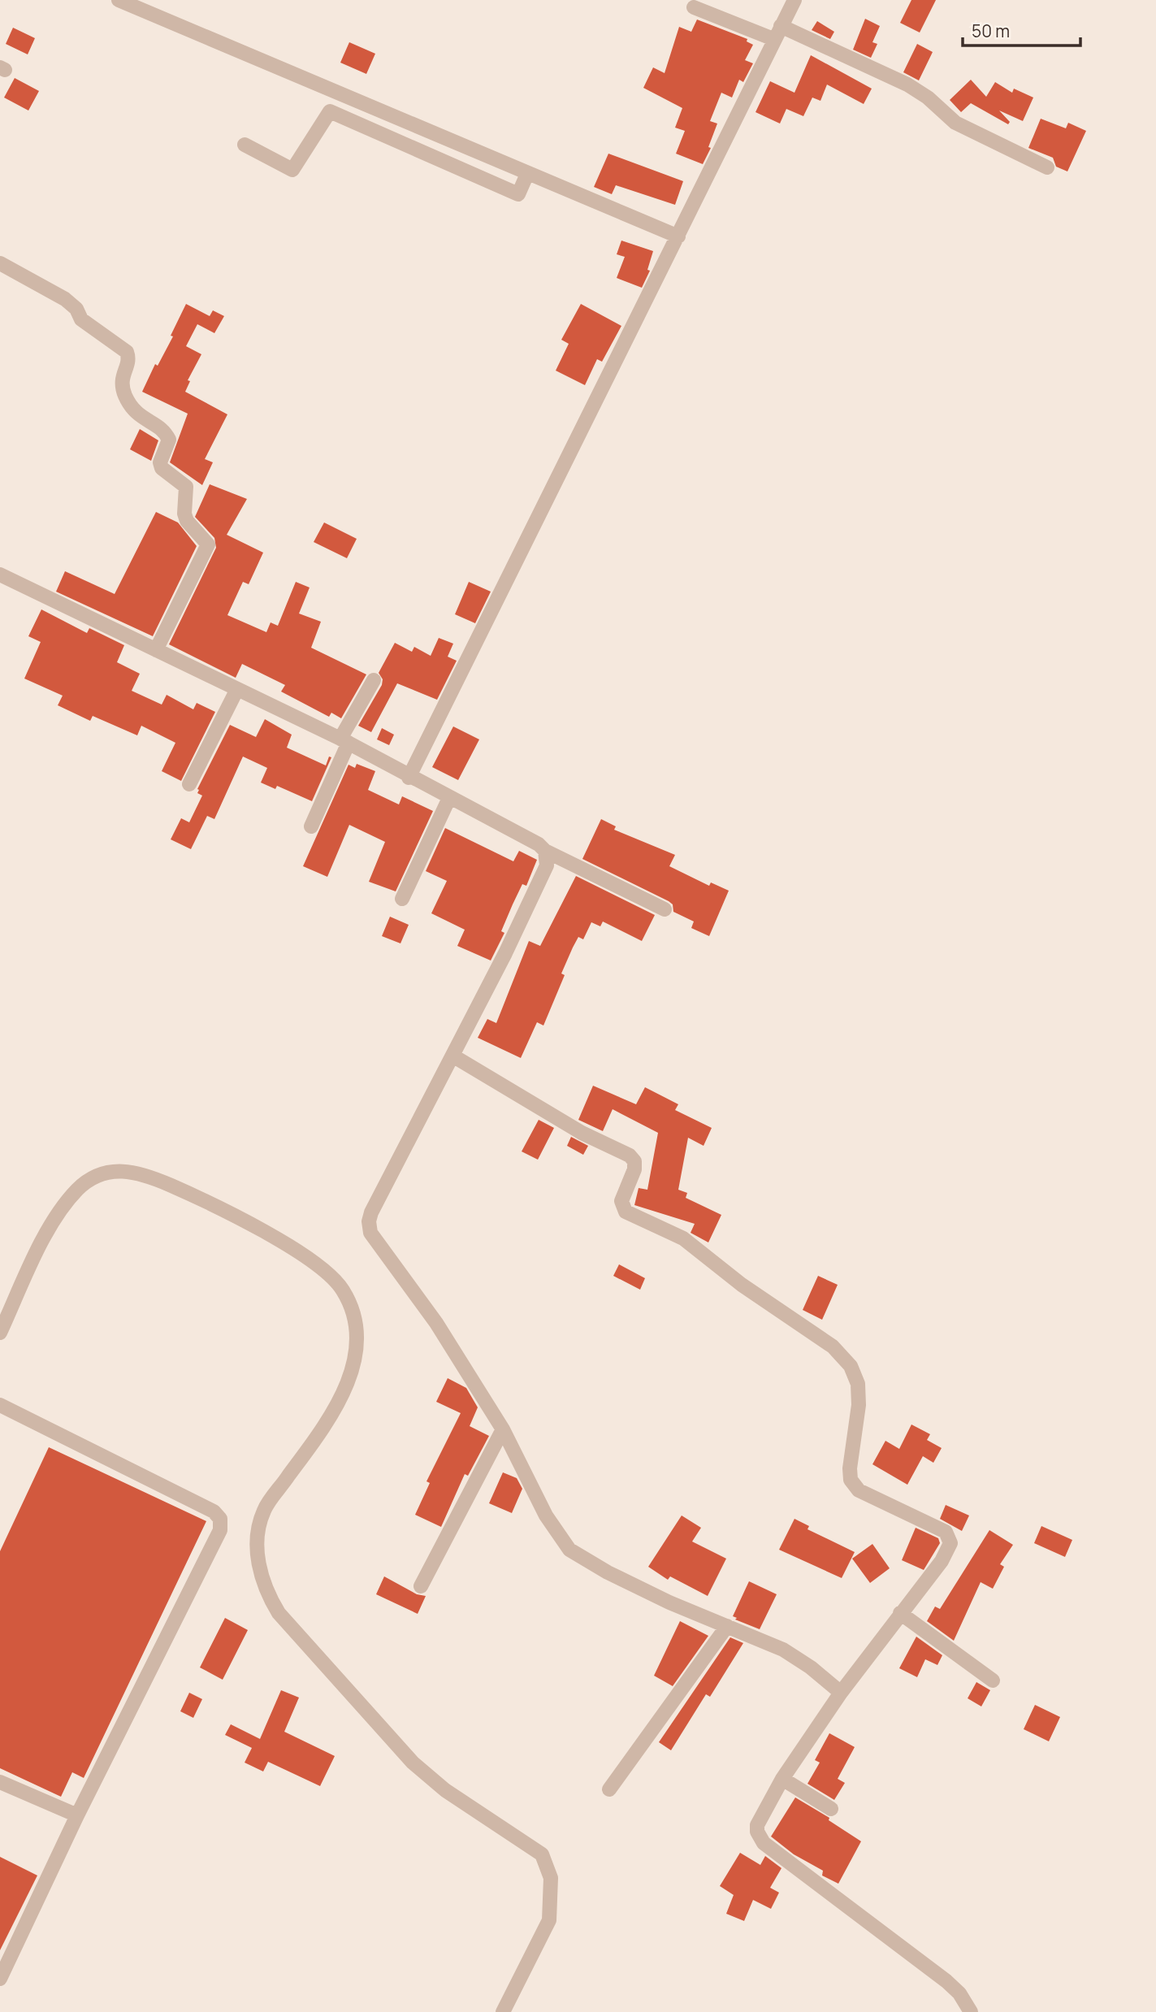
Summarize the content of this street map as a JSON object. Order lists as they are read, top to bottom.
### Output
{
  "scale_bar": "50 m"
}
